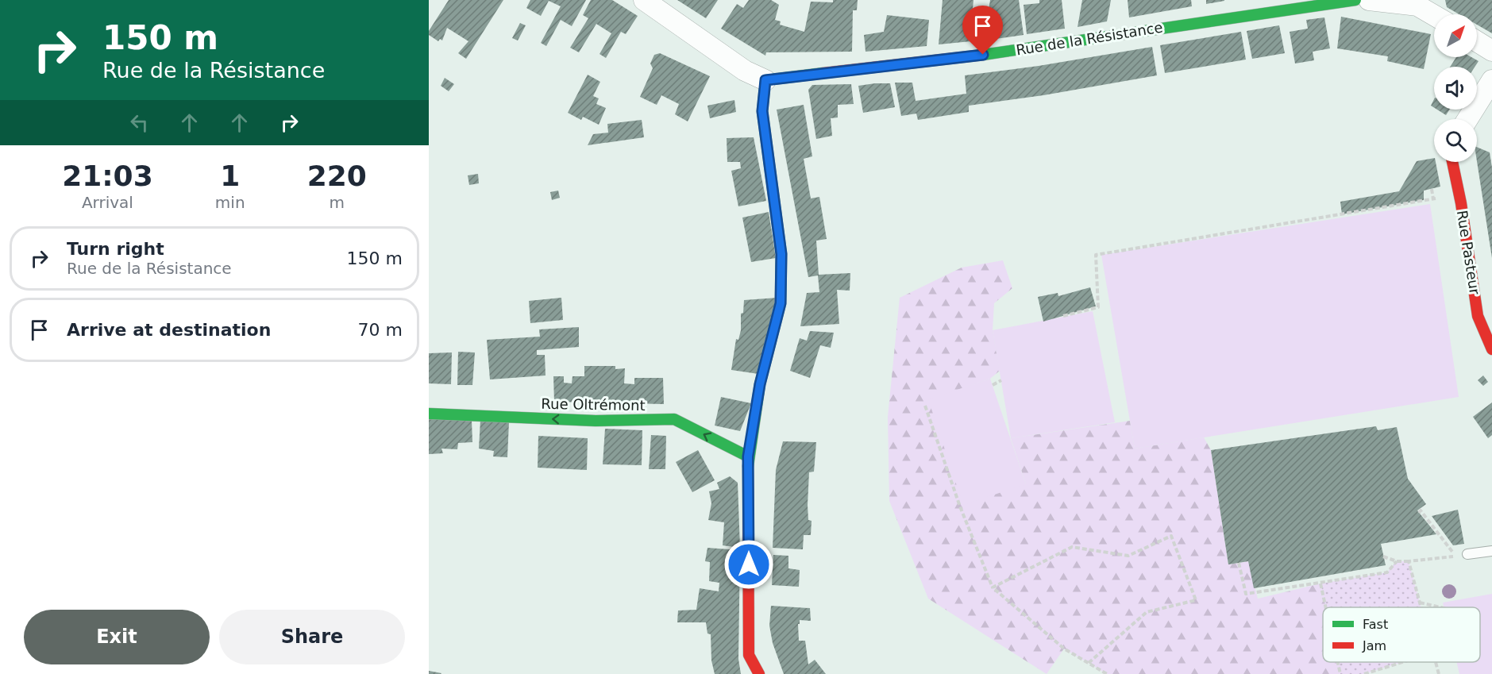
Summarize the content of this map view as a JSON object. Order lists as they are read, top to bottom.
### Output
{
  "streets": {
    "street": ["Rue de la Résistance", "Rue Pasteur", "Rue Oltrémont"]
  },
  "one_way": ["Rue Oltrémont"],
  "legend": ["Fast", "Jam"],
  "north": "top right",
  "page": {
    "turn": ["150 m", "Rue de la Résistance"],
    "eta": [
      "21:03",
      "Arrival",
      "1",
      "min",
      "220",
      "m"
    ],
    "list": [
      {
        "name": "Turn right",
        "note": "Rue de la Résistance",
        "value": "150 m"
      },
      {
        "name": "Arrive at destination",
        "value": "70 m"
      }
    ],
    "buttons": ["Exit", "Share"]
  }
}
